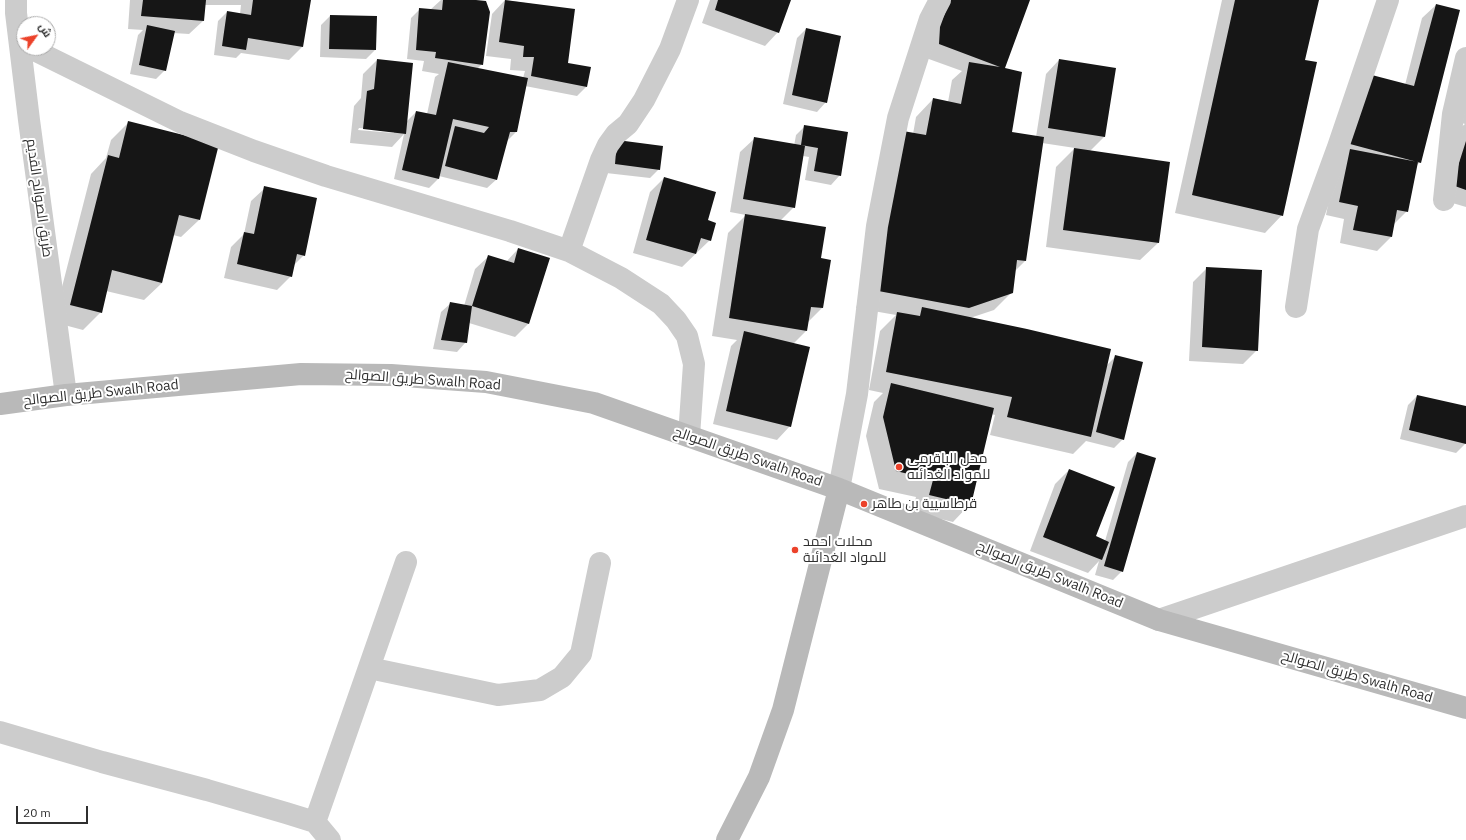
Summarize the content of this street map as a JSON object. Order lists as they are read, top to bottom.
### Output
{
  "streets": {
    "street": ["طريق الصوالح القديم", "طريق الصوالح Swalh Road"]
  },
  "crossings": [
    ["طريق الصوالح القديم", "طريق الصوالح Swalh Road"]
  ],
  "places": ["محل الباقرمى للمواد الغدائىه", "قرطاسيية بن طاهر", "محلات احمد للمواد الغدائىة"],
  "scale_bar": "20 m",
  "north": "top right"
}
